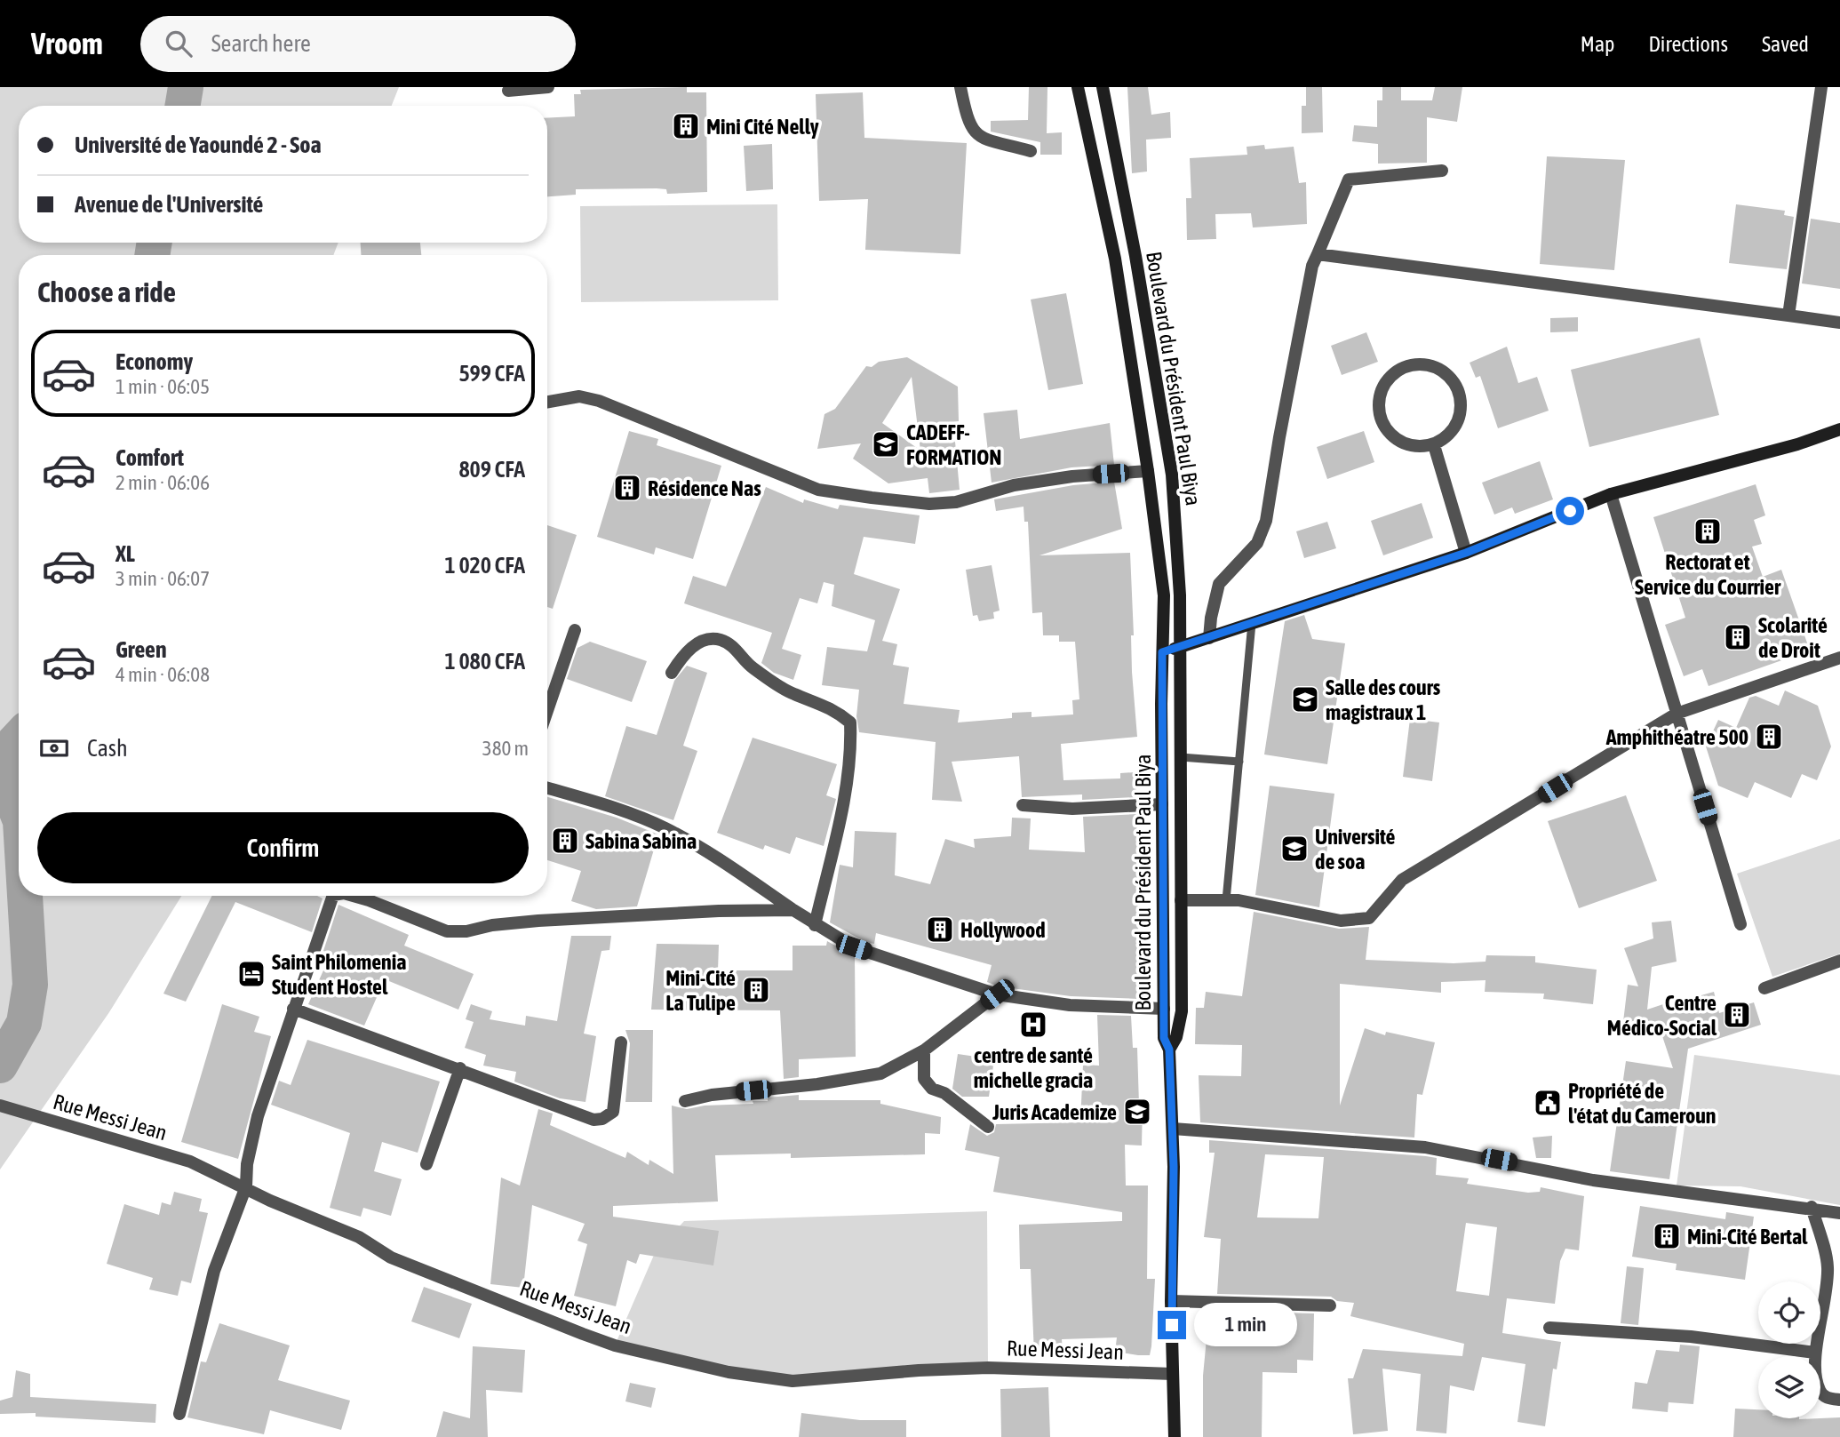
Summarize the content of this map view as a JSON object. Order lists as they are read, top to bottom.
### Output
{
  "streets": {
    "main road": ["Boulevard du Président Paul Biya"],
    "street": ["Rue Messi Jean"]
  },
  "places": {
    "building": [
      "Mini Cité Nelly",
      "Résidence Nas",
      "Rectorat et Service du Courrier",
      "Scolarité de Droit",
      "Amphithéatre 500",
      "Sabina Sabina",
      "Hollywood",
      "Mini-Cité La Tulipe",
      "Centre Médico-Social",
      "Mini-Cité Bertal"
    ],
    "school or university": [
      "CADEFF- FORMATION",
      "Salle des cours magistraux 1",
      "Université de soa",
      "Juris Academize"
    ],
    "hotel": ["Saint Philomenia Student Hostel"],
    "hospital": ["centre de santé michelle gracia"],
    "public building": ["Propriété de l'état du Cameroun"]
  },
  "page": {
    "header": "Vroom",
    "search": "Search here",
    "nav": ["Map", "Directions", "Saved"],
    "banner": ["Université de Yaoundé 2 - Soa", "Avenue de l'Université"],
    "heading": "Choose a ride",
    "list": [
      {
        "name": "Economy",
        "note": "1 min · 06:05",
        "value": "599 CFA"
      },
      {
        "name": "Comfort",
        "note": "2 min · 06:06",
        "value": "809 CFA"
      },
      {
        "name": "XL",
        "note": "3 min · 06:07",
        "value": "1 020 CFA"
      },
      {
        "name": "Green",
        "note": "4 min · 06:08",
        "value": "1 080 CFA"
      }
    ],
    "pay": ["Cash", "380 m"],
    "buttons": "Confirm",
    "bubble": "1 min"
  }
}
